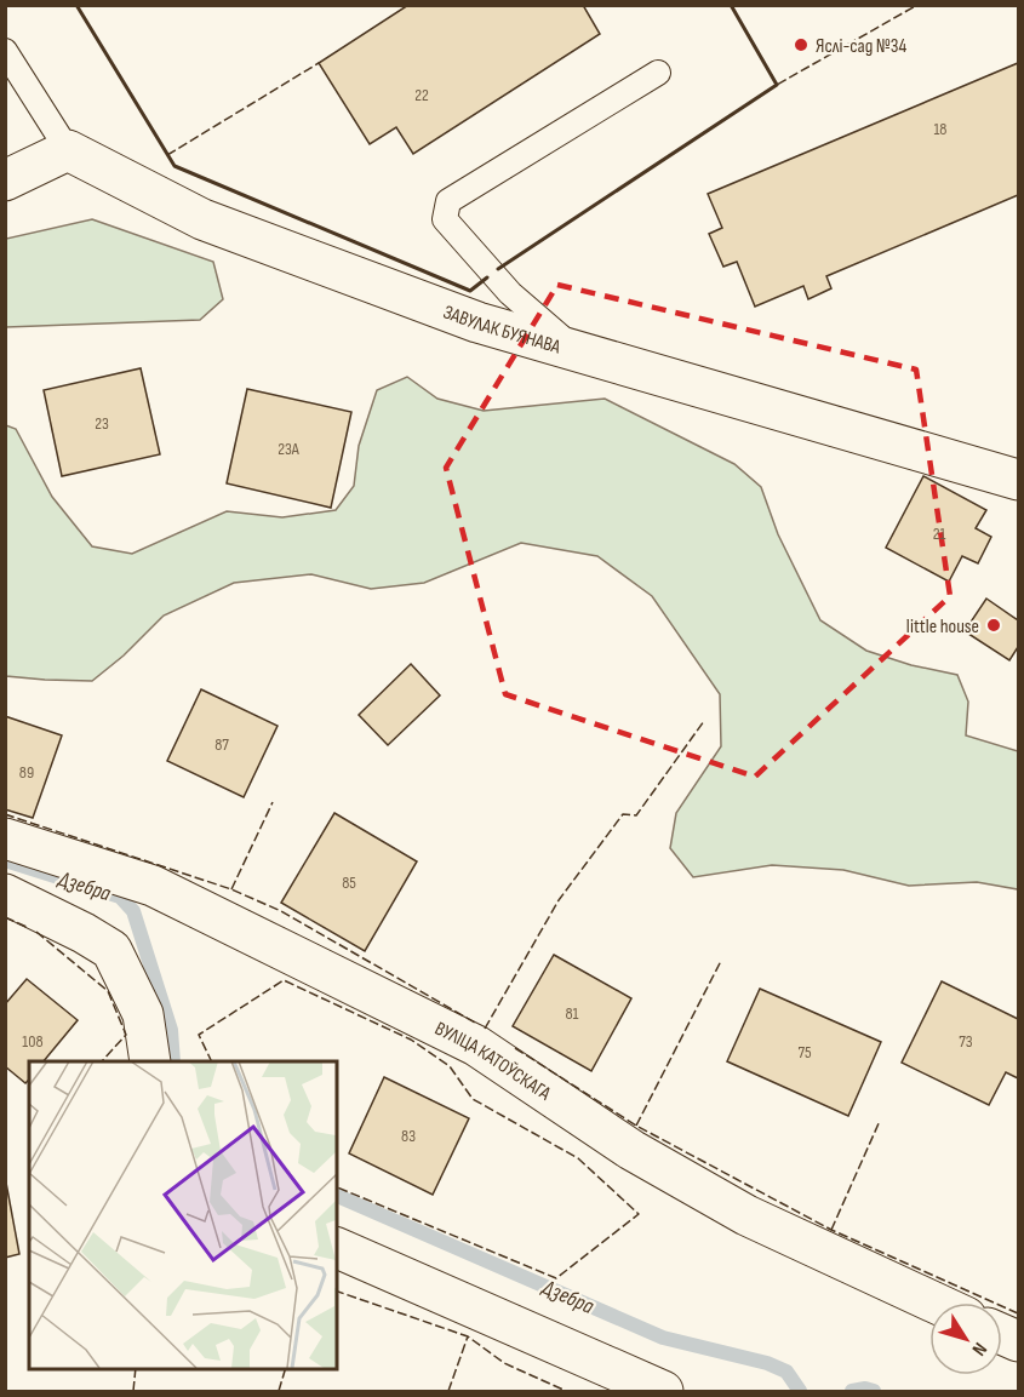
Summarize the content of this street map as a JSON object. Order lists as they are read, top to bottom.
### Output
{
  "streets": {
    "street": ["ЗАВУЛАК БУЯНАВА", "ВУЛІЦА КАТОЎСКАГА"]
  },
  "water": ["Дзебра"],
  "places": ["Яслі-сад №34", "little house"],
  "house_numbers": [
    "22",
    "18",
    "23",
    "23А",
    "21",
    "87",
    "89",
    "85",
    "81",
    "108",
    "73",
    "75",
    "83"
  ],
  "north": "bottom right"
}
